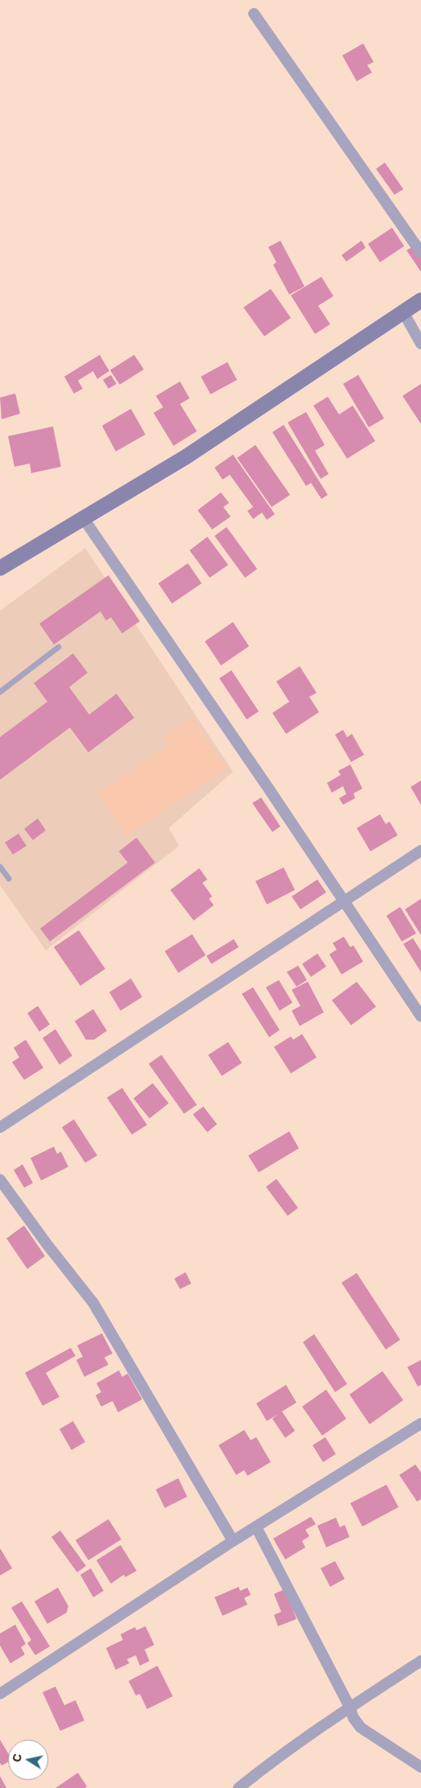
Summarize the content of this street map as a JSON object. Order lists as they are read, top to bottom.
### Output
{
  "north": "left"
}
